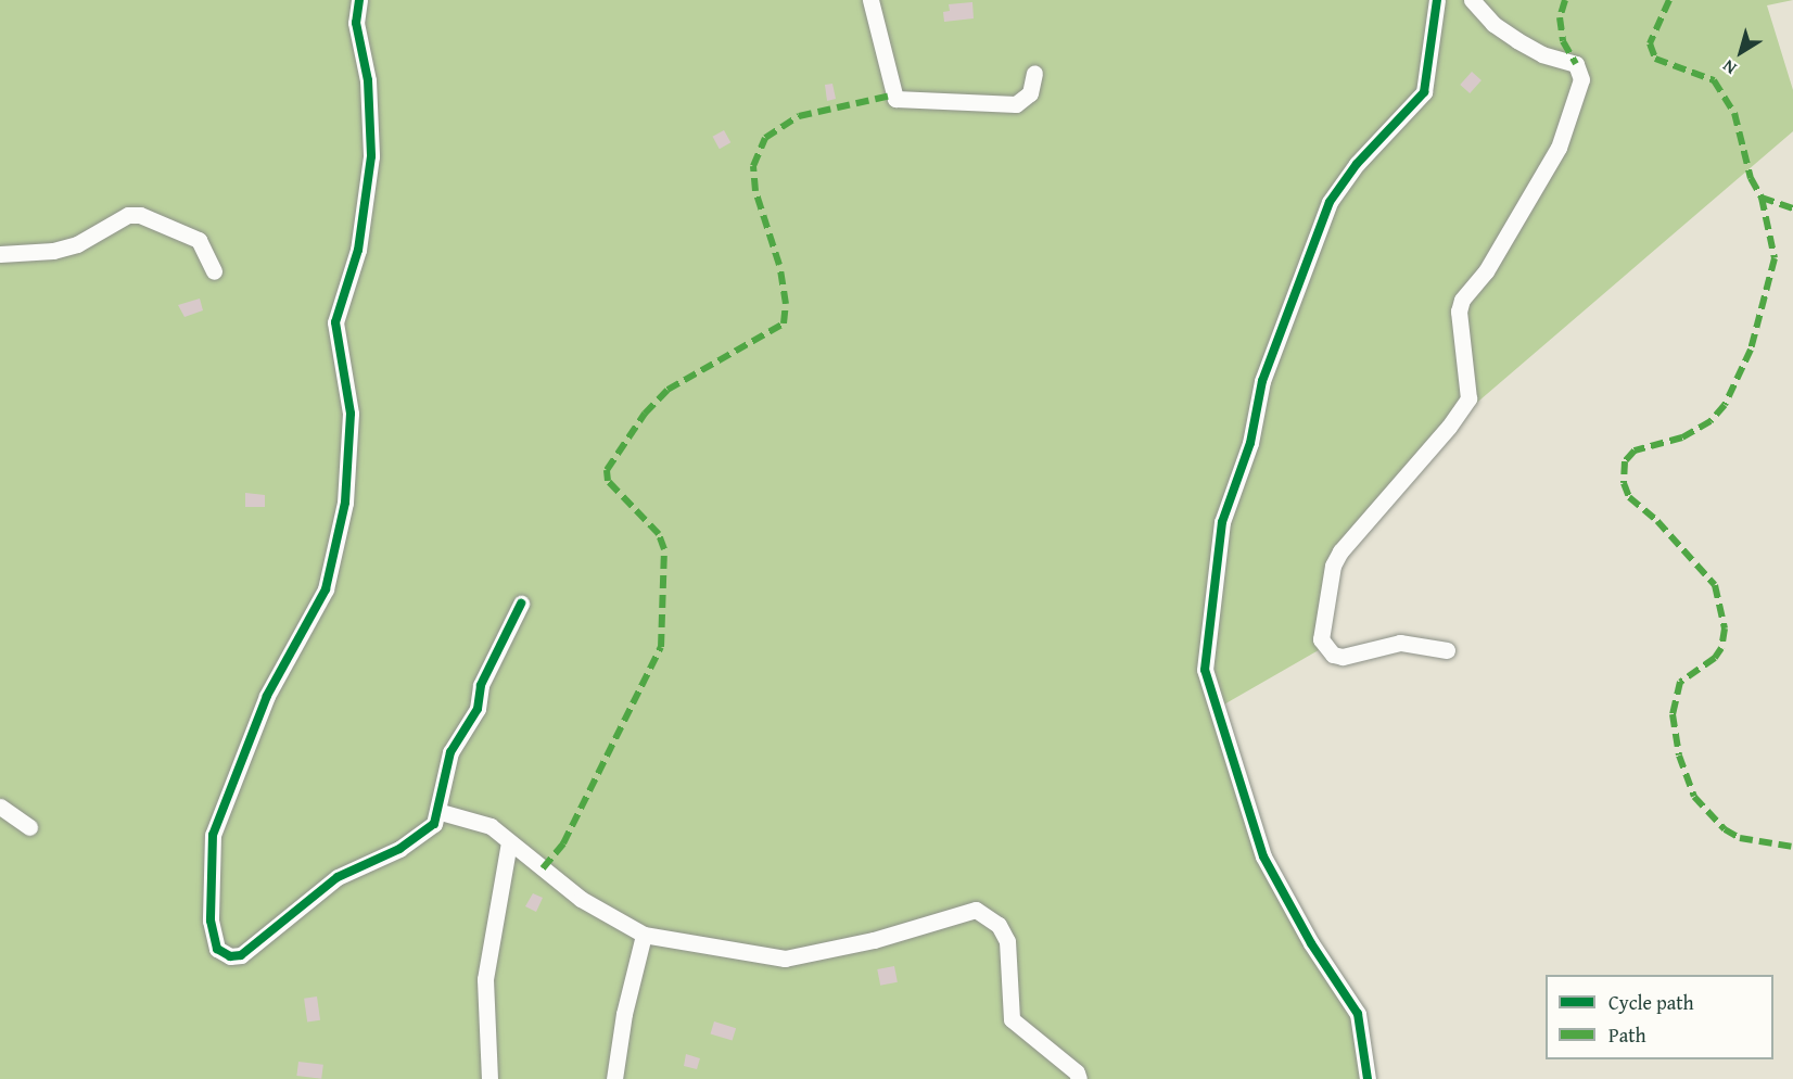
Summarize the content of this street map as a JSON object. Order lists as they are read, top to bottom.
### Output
{
  "legend": ["Cycle path", "Path"],
  "north": "bottom left"
}
